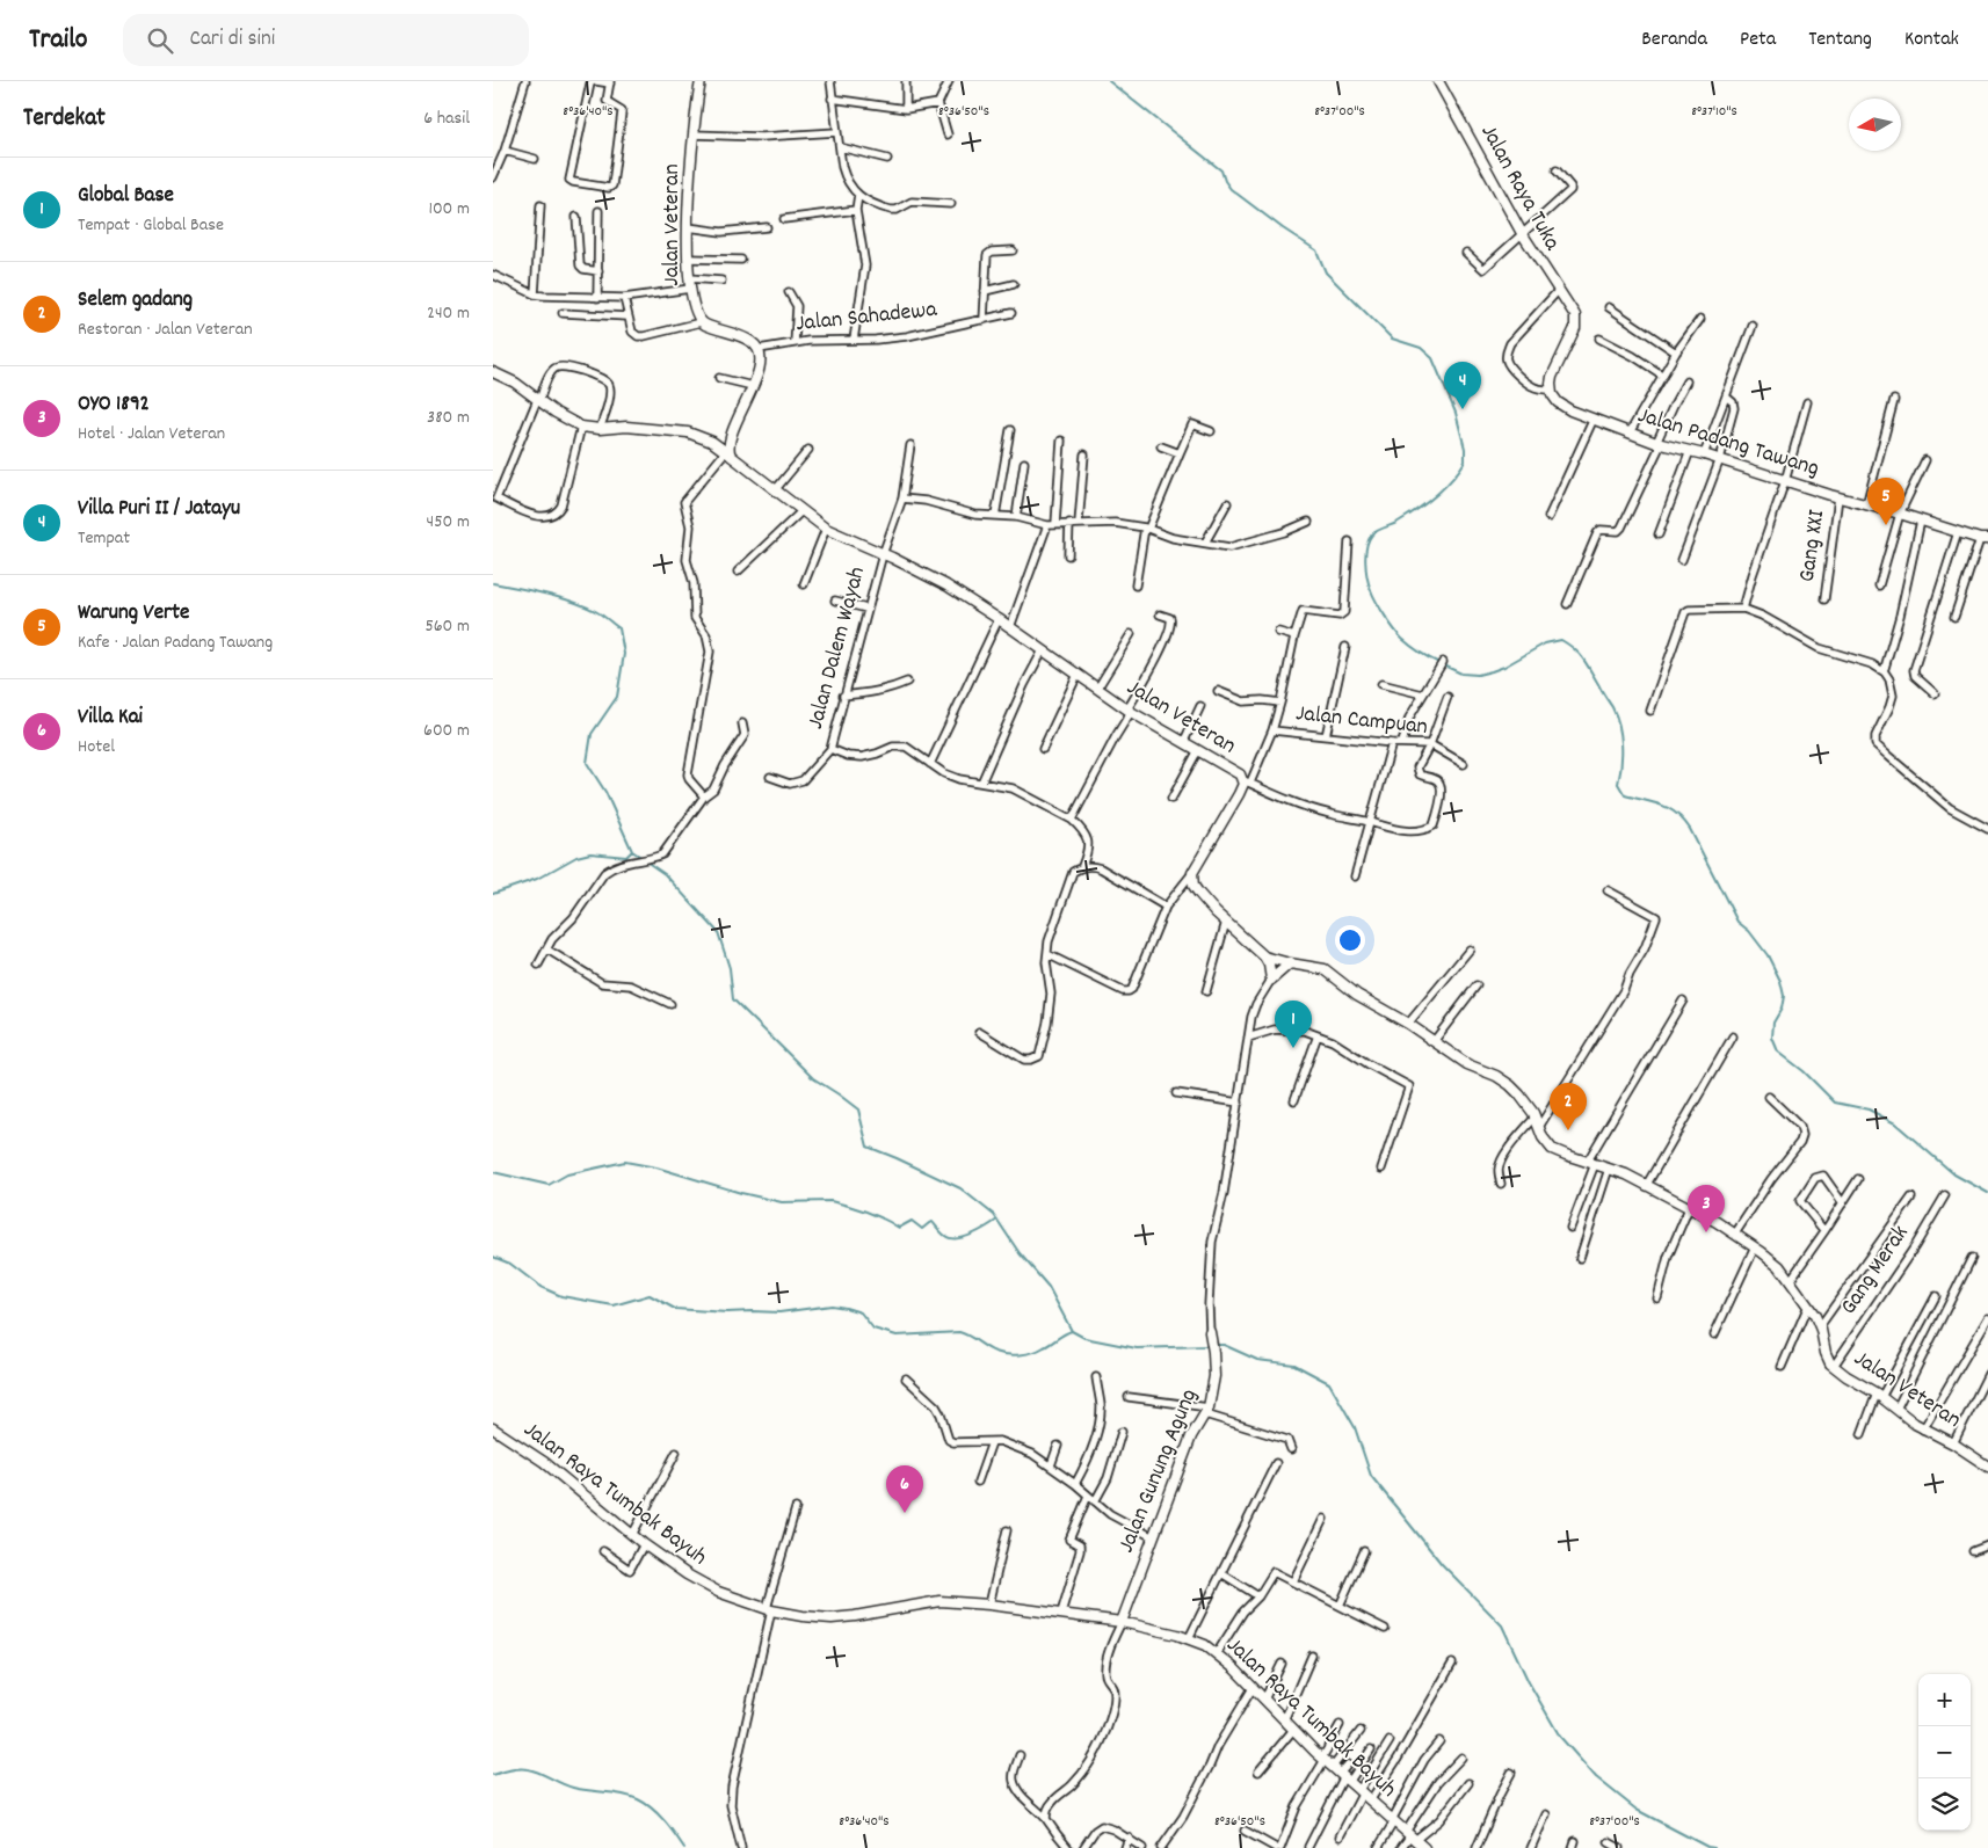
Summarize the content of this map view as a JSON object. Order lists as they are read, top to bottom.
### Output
{
  "streets": {
    "street": [
      "Jalan Raya Tuka",
      "Jalan Veteran",
      "Jalan Sahadewa",
      "Jalan Padang Tawang",
      "Gang XXI",
      "Jalan Dalem Wayah",
      "Jalan Campuan",
      "Gang Merak",
      "Jalan Gunung Agung",
      "Jalan Raya Tumbak Bayuh"
    ]
  },
  "crossings": [
    ["Jalan Raya Tuka", "Jalan Padang Tawang"],
    ["Jalan Veteran", "Jalan Dalem Wayah"],
    ["Jalan Veteran", "Jalan Campuan"],
    ["Jalan Veteran", "Gang Merak"],
    ["Jalan Padang Tawang", "Gang XXI"],
    ["Jalan Gunung Agung", "Jalan Raya Tumbak Bayuh"]
  ],
  "north": "left",
  "page": {
    "header": "Trailo",
    "search": "Cari di sini",
    "nav": [
      "Beranda",
      "Peta",
      "Tentang",
      "Kontak"
    ],
    "heading": ["Terdekat", "6 hasil"],
    "list": [
      {
        "mark": "1",
        "name": "Global Base",
        "note": "Tempat · Global Base",
        "value": "100 m"
      },
      {
        "mark": "2",
        "name": "Selem gadang",
        "note": "Restoran · Jalan Veteran",
        "value": "240 m"
      },
      {
        "mark": "3",
        "name": "OYO 1892",
        "note": "Hotel · Jalan Veteran",
        "value": "380 m"
      },
      {
        "mark": "4",
        "name": "Villa Puri II / Jatayu",
        "note": "Tempat",
        "value": "450 m"
      },
      {
        "mark": "5",
        "name": "Warung Verte",
        "note": "Kafe · Jalan Padang Tawang",
        "value": "560 m"
      },
      {
        "mark": "6",
        "name": "Villa Kai",
        "note": "Hotel",
        "value": "600 m"
      }
    ],
    "pins": [
      "4",
      "5",
      "1",
      "2",
      "3",
      "6"
    ],
    "map_buttons": ["+", "−"]
  },
  "coordinates": [
    "8°36'40\"S",
    "8°36'50\"S",
    "8°37'00\"S",
    "8°37'10\"S"
  ]
}
